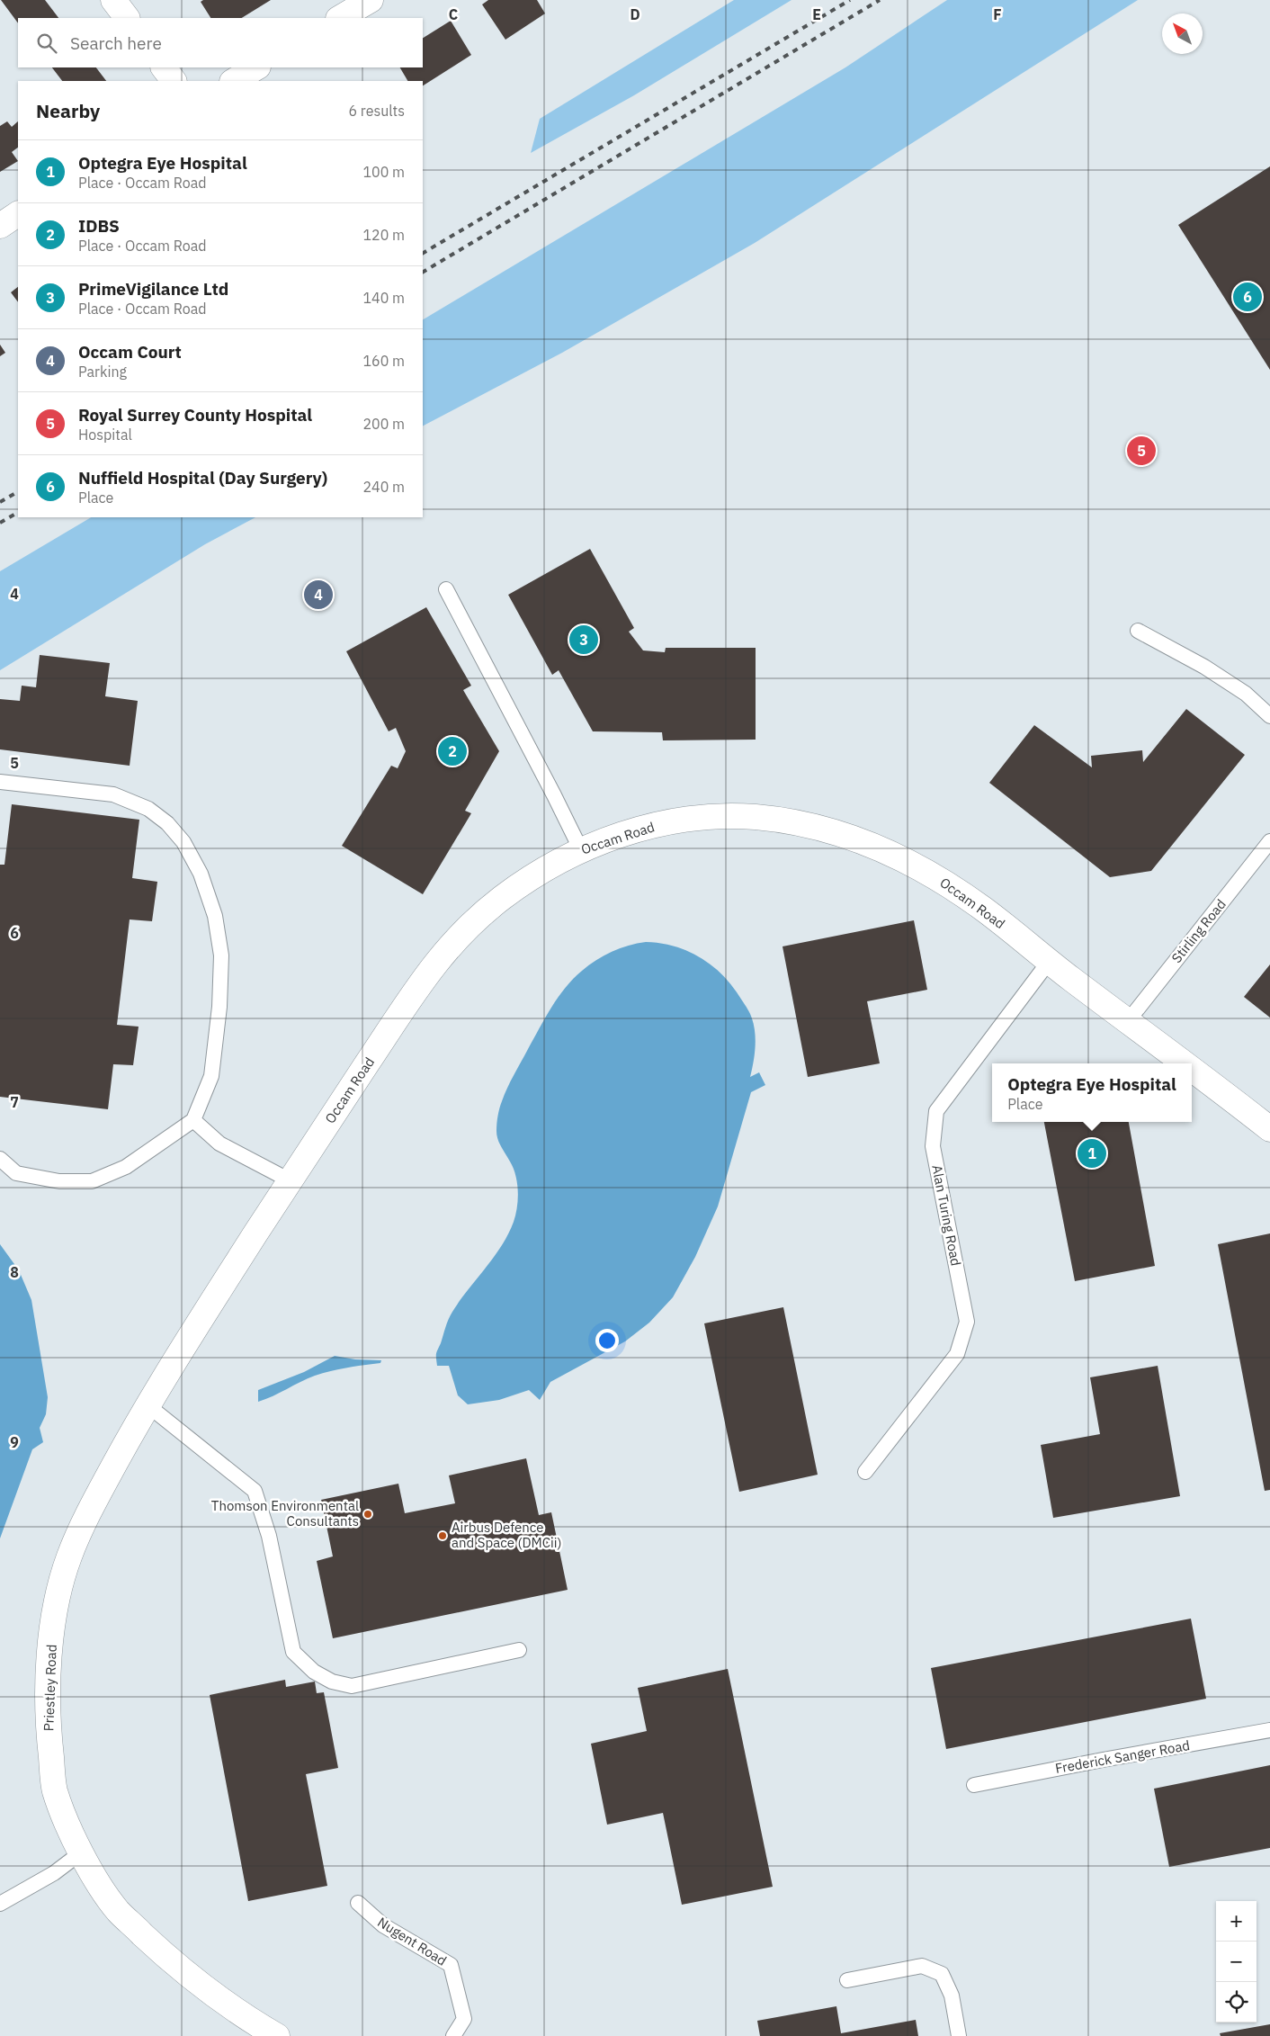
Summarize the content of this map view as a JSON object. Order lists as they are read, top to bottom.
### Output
{
  "streets": {
    "street": ["Occam Road", "Priestley Road"],
    "lane": [
      "Stirling Road",
      "Alan Turing Road",
      "Frederick Sanger Road",
      "Nugent Road"
    ]
  },
  "crossings": [
    ["Occam Road", "Stirling Road"],
    ["Occam Road", "Alan Turing Road"],
    ["Occam Road", "Priestley Road"]
  ],
  "places": ["Thomson Environmental Consultants", "Airbus Defence and Space (DMCii)"],
  "north": "top left",
  "page": {
    "search": "Search here",
    "heading": ["Nearby", "6 results"],
    "list": [
      {
        "mark": "1",
        "name": "Optegra Eye Hospital",
        "note": "Place · Occam Road",
        "value": "100 m"
      },
      {
        "mark": "2",
        "name": "IDBS",
        "note": "Place · Occam Road",
        "value": "120 m"
      },
      {
        "mark": "3",
        "name": "PrimeVigilance Ltd",
        "note": "Place · Occam Road",
        "value": "140 m"
      },
      {
        "mark": "4",
        "name": "Occam Court",
        "note": "Parking",
        "value": "160 m"
      },
      {
        "mark": "5",
        "name": "Royal Surrey County Hospital",
        "note": "Hospital",
        "value": "200 m"
      },
      {
        "mark": "6",
        "name": "Nuffield Hospital (Day Surgery)",
        "note": "Place",
        "value": "240 m"
      }
    ],
    "pins": [
      "6",
      "5",
      "4",
      "3",
      "2",
      "1"
    ],
    "popup": ["Optegra Eye Hospital", "Place"],
    "map_buttons": ["+", "−"]
  },
  "grid": {
    "columns": [
      "C",
      "D",
      "E",
      "F"
    ],
    "rows": [
      "4",
      "5",
      "6",
      "7",
      "8",
      "9"
    ]
  }
}
